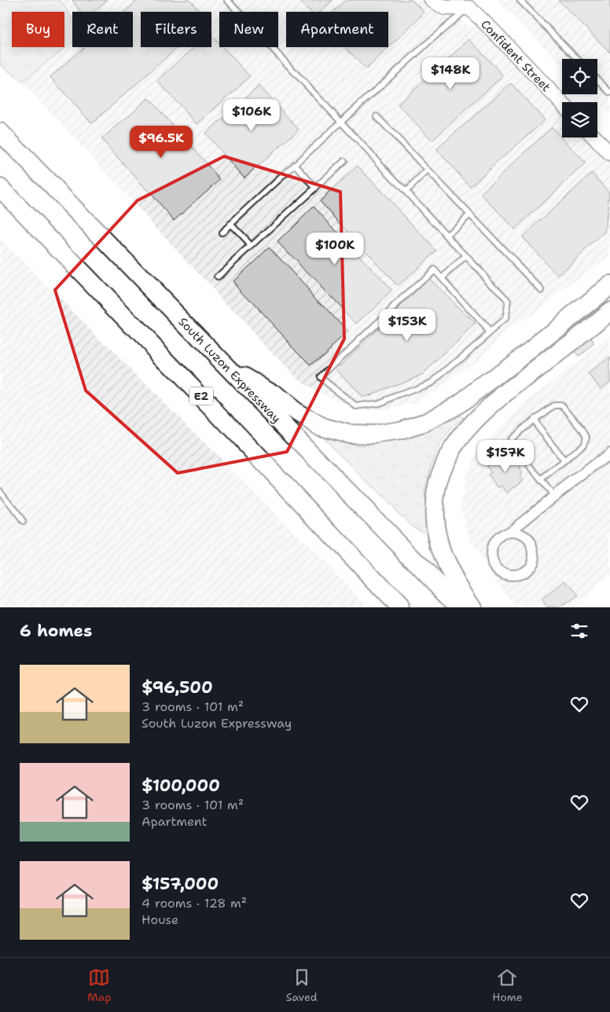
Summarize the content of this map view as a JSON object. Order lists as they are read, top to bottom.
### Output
{
  "streets": {
    "highway": ["South Luzon Expressway", "E2"],
    "street": ["Confident Street"]
  },
  "page": {
    "chip": [
      "Buy",
      "Rent",
      "Filters",
      "New",
      "Apartment"
    ],
    "price": [
      "$148K",
      "$106K",
      "$96.5K",
      "$100K",
      "$153K",
      "$157K"
    ],
    "heading": "6 homes",
    "list": [
      {
        "name": "$96,500",
        "note": "3 rooms · 101 m² · South Luzon Expressway"
      },
      {
        "name": "$100,000",
        "note": "3 rooms · 101 m² · Apartment"
      },
      {
        "name": "$157,000",
        "note": "4 rooms · 128 m² · House"
      }
    ],
    "tabs": ["Map", "Saved", "Home"]
  }
}
